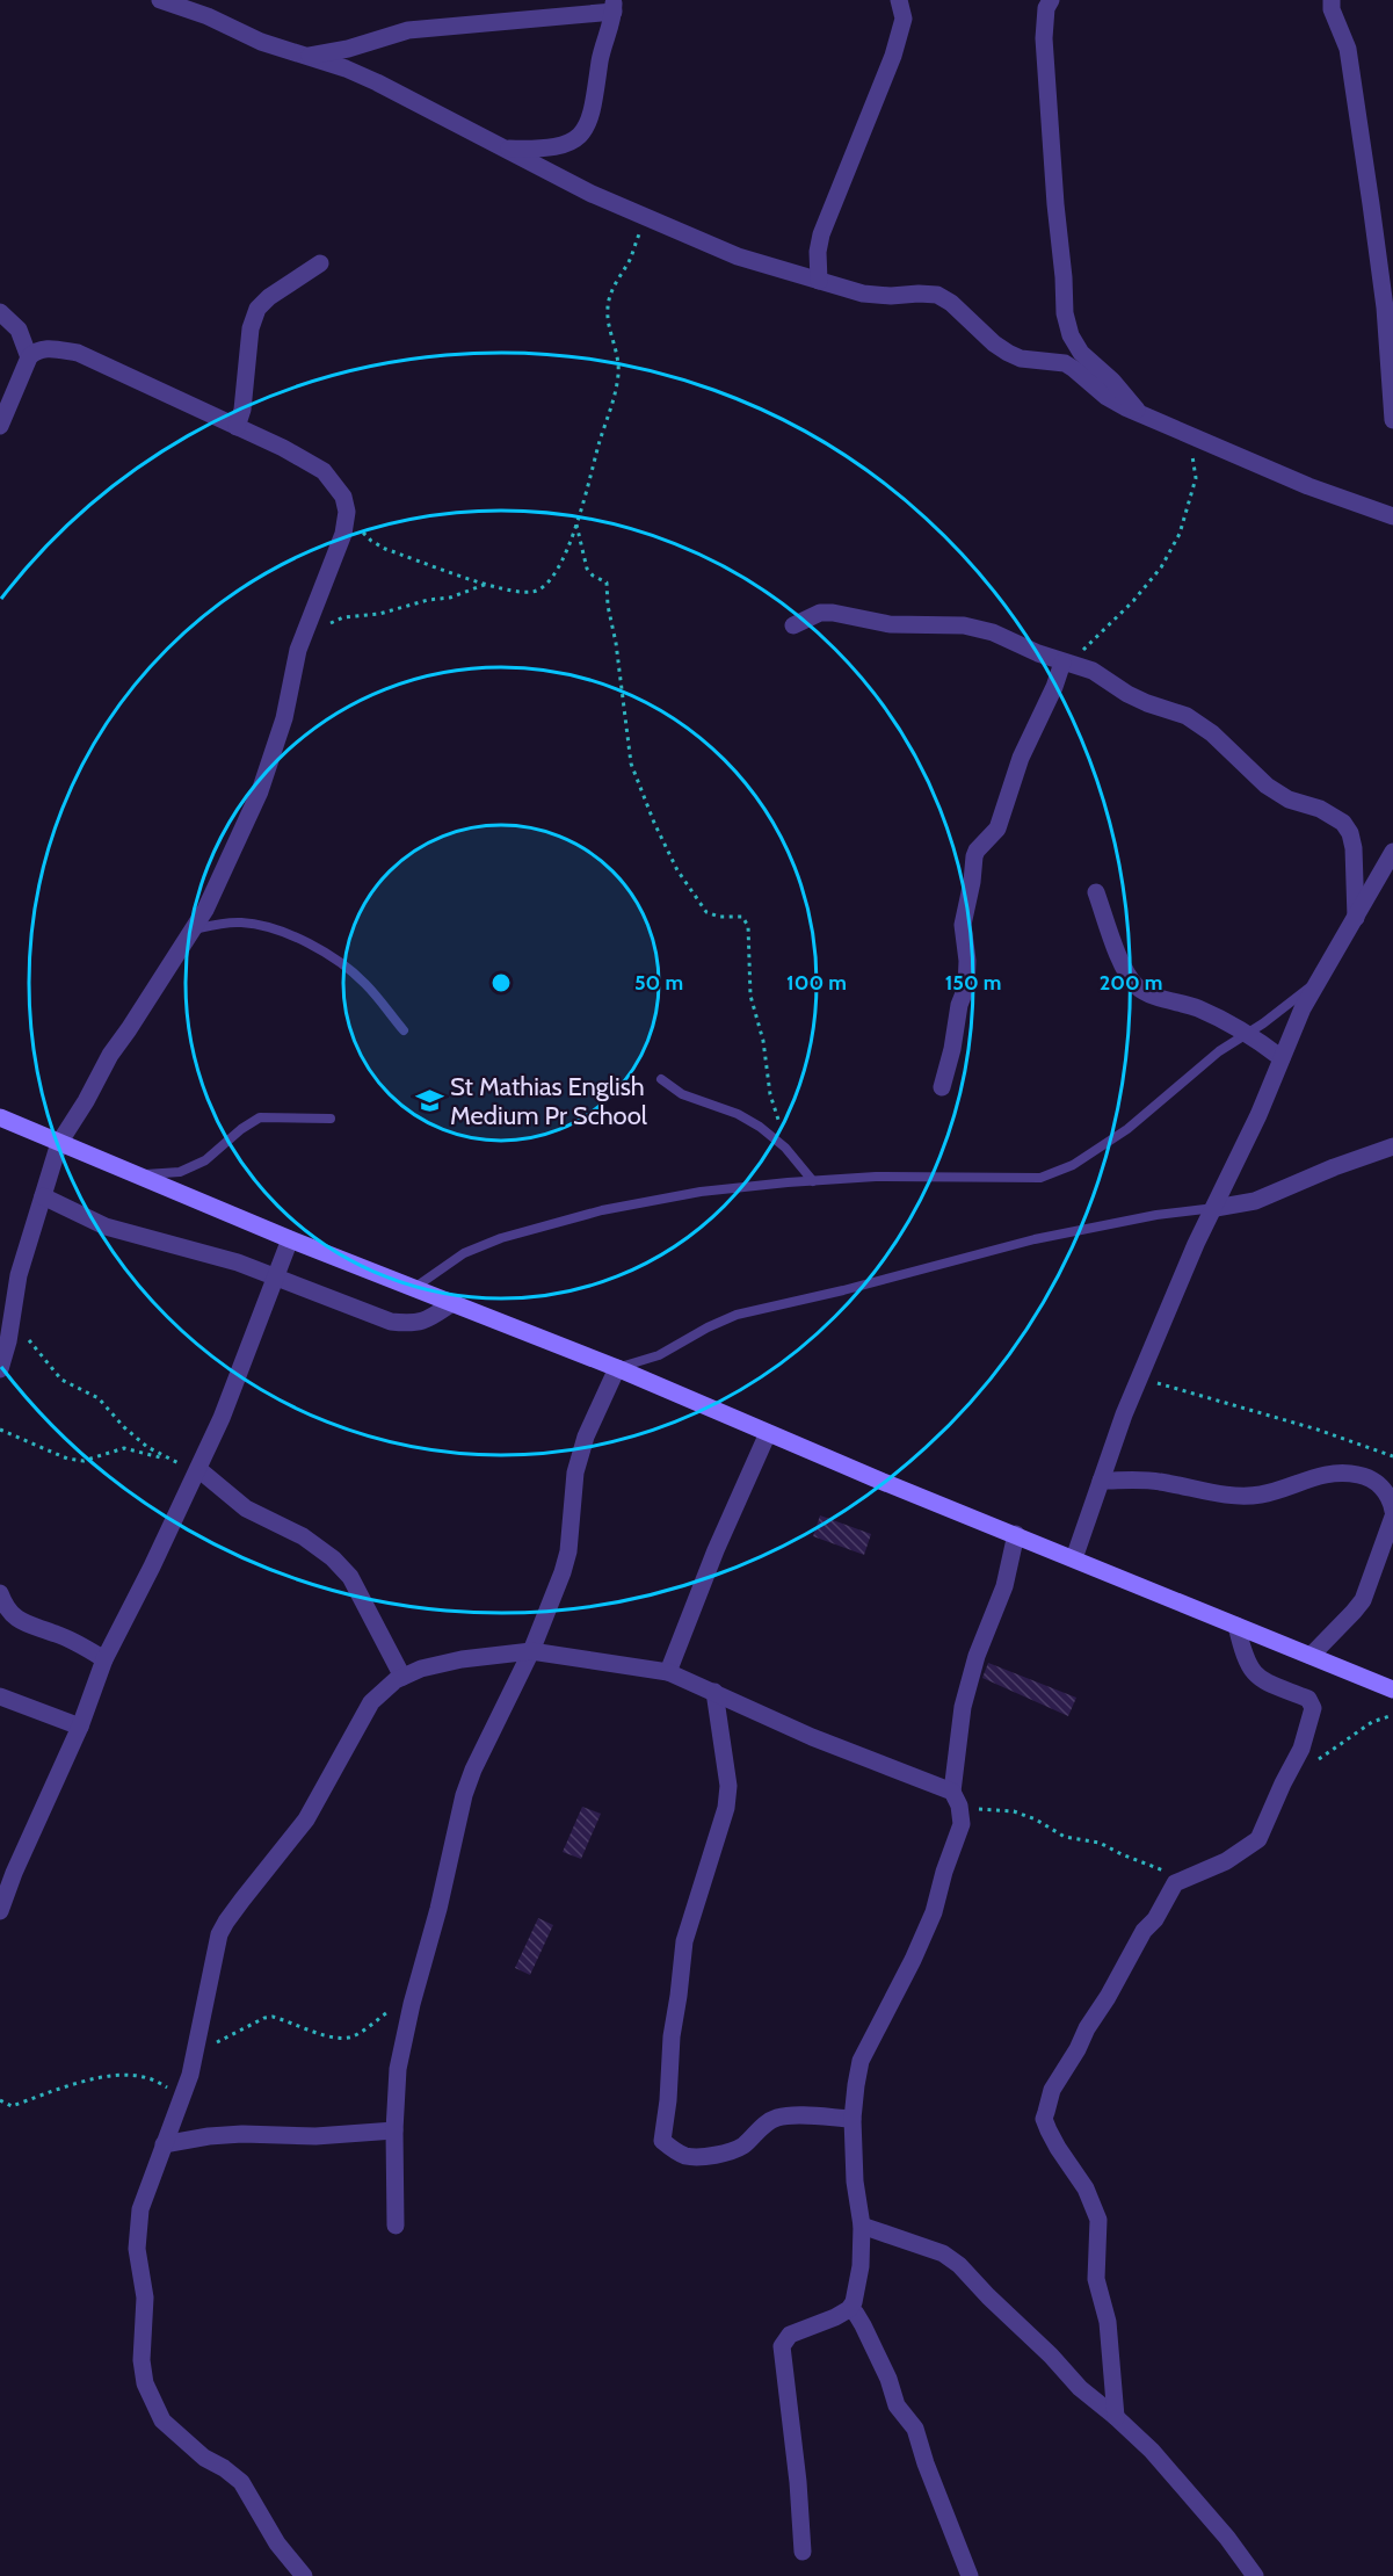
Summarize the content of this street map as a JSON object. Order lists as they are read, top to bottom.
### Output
{
  "places": {
    "school or university": ["St Mathias English Medium Pr School"]
  },
  "rings": [
    "50 m",
    "100 m",
    "150 m",
    "200 m"
  ]
}
